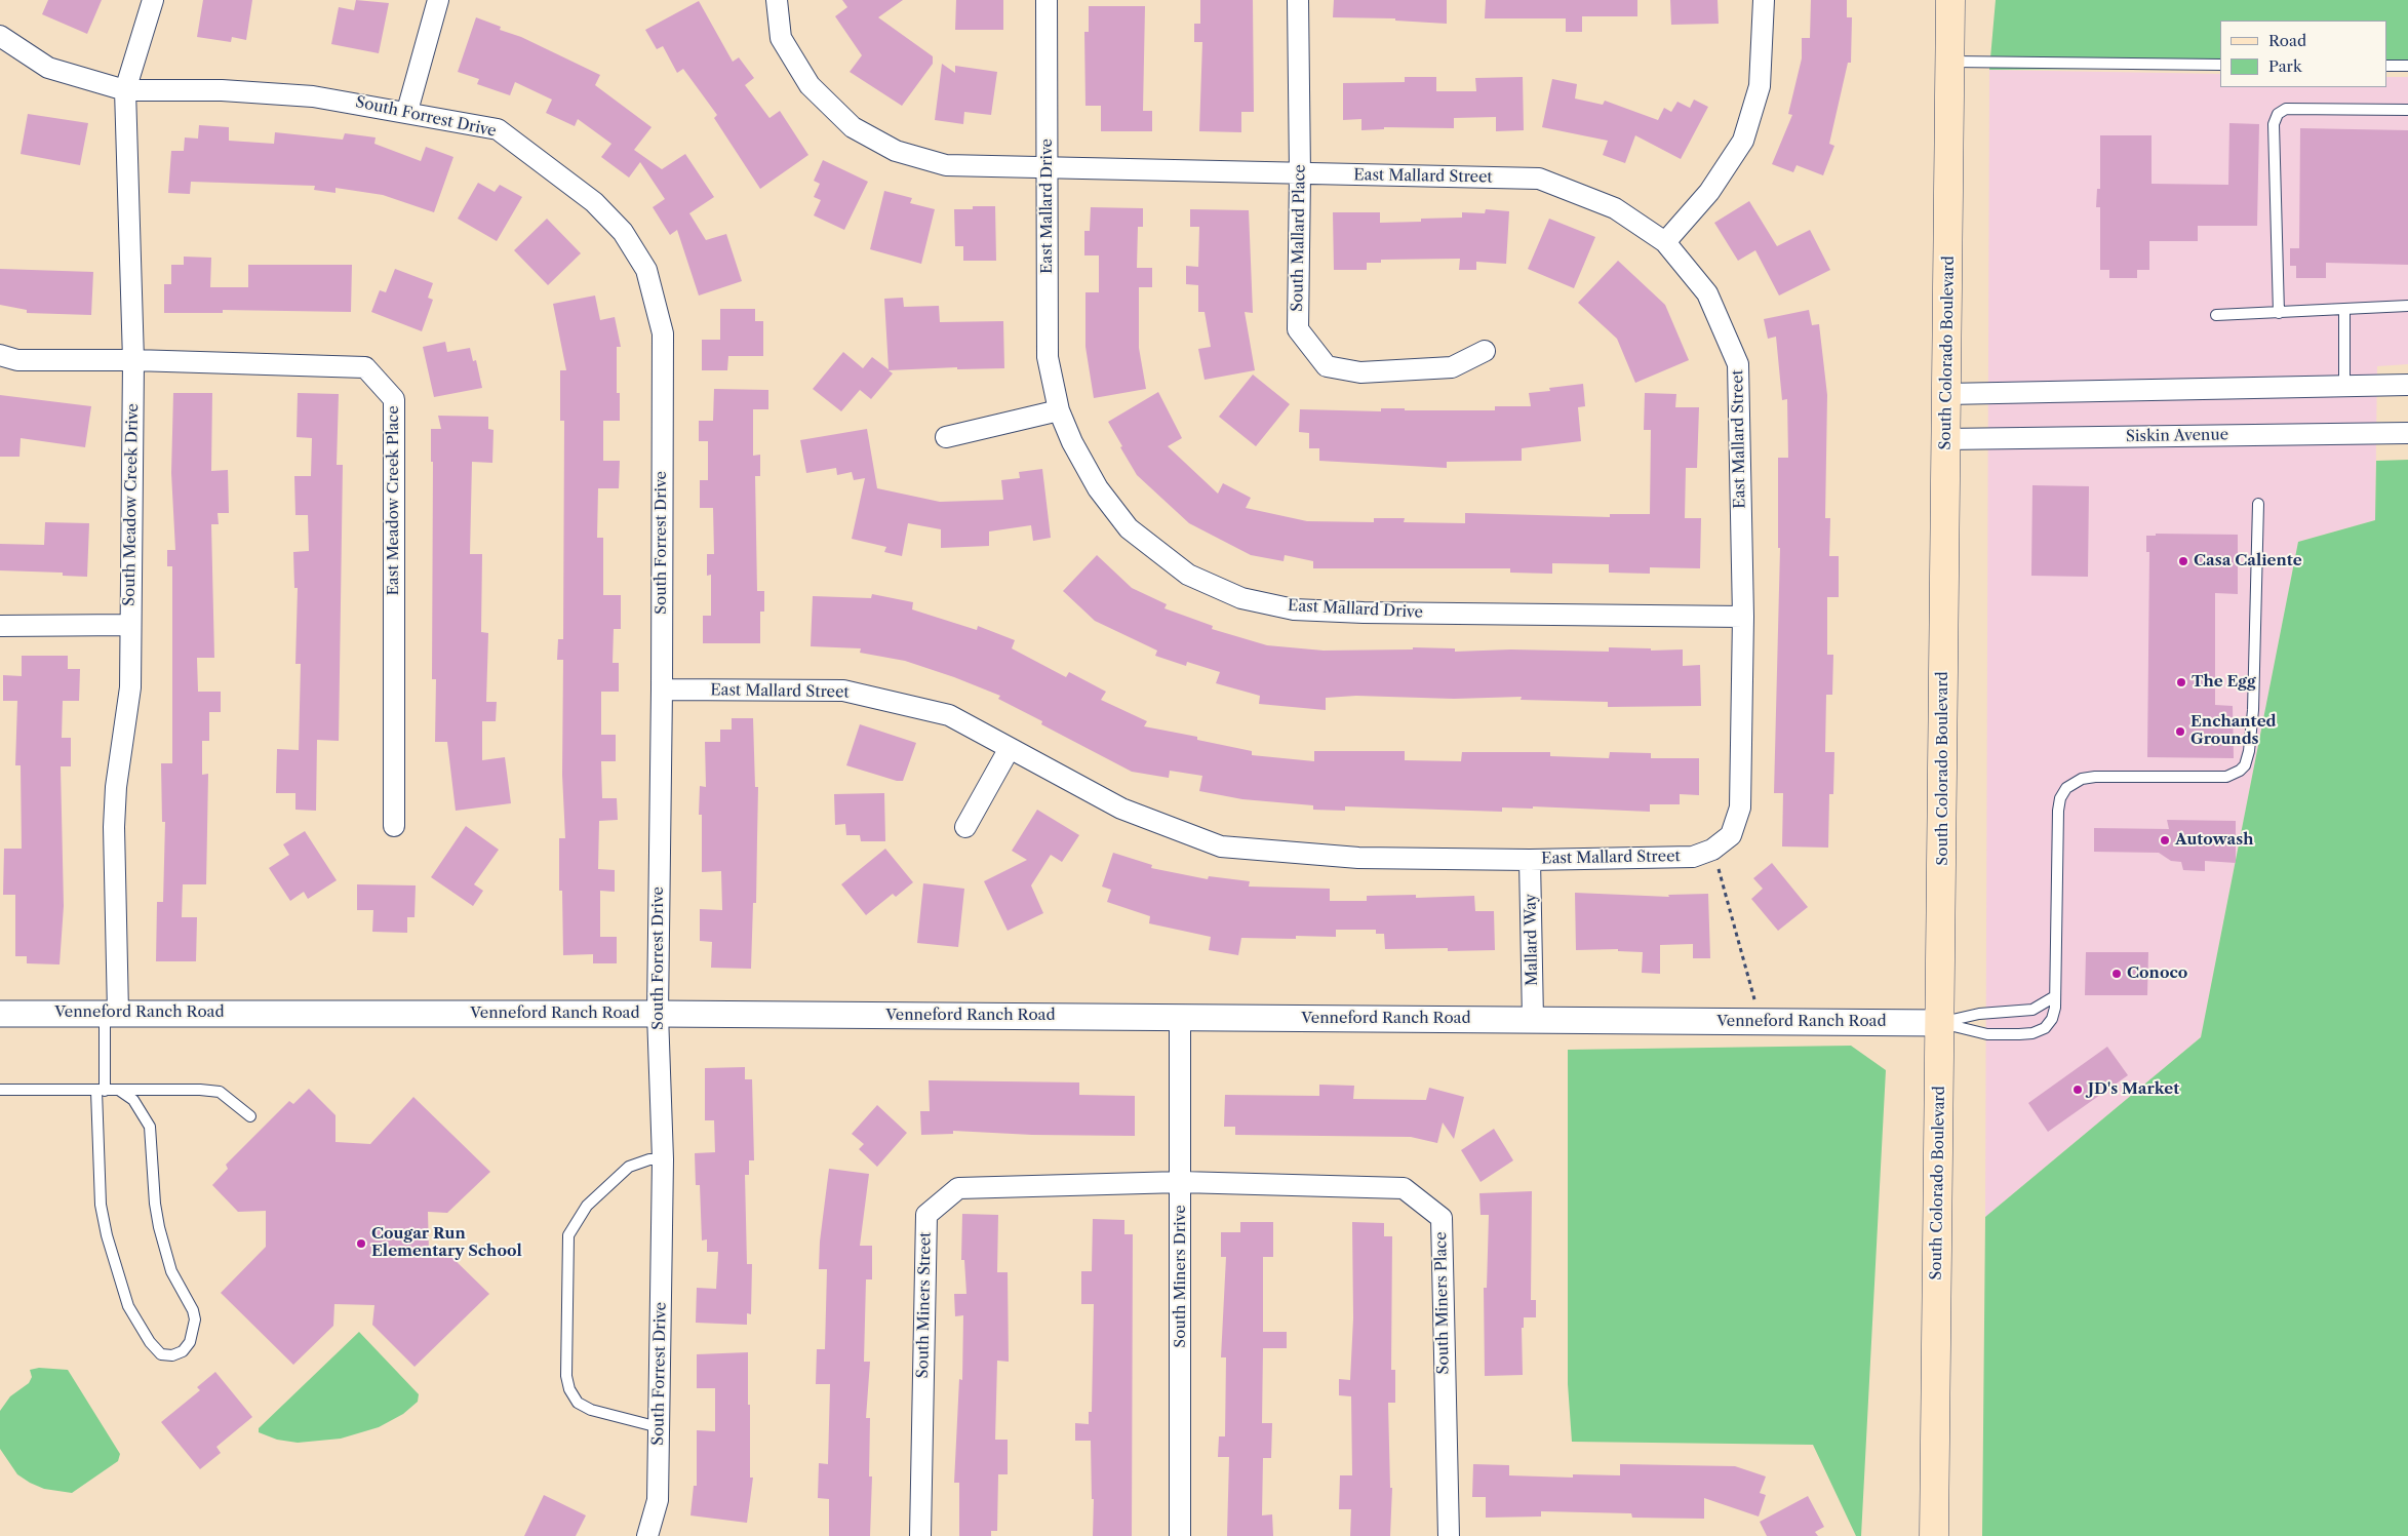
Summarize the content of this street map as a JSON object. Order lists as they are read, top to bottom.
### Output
{
  "streets": {
    "main road": ["South Colorado Boulevard"],
    "street": [
      "South Forrest Drive",
      "East Mallard Street",
      "East Mallard Drive",
      "South Mallard Place",
      "Siskin Avenue",
      "East Meadow Creek Place",
      "South Meadow Creek Drive",
      "Mallard Way",
      "Venneford Ranch Road",
      "South Miners Drive",
      "South Miners Place",
      "South Miners Street"
    ]
  },
  "crossings": [
    ["South Forrest Drive", "East Mallard Street"],
    ["South Forrest Drive", "South Meadow Creek Drive"],
    ["South Forrest Drive", "Venneford Ranch Road"],
    ["East Mallard Street", "East Mallard Drive"],
    ["East Mallard Street", "South Mallard Place"],
    ["East Mallard Street", "Mallard Way"],
    ["South Colorado Boulevard", "Siskin Avenue"],
    ["South Colorado Boulevard", "Venneford Ranch Road"],
    ["East Meadow Creek Place", "South Meadow Creek Drive"],
    ["South Meadow Creek Drive", "Venneford Ranch Road"],
    ["Mallard Way", "Venneford Ranch Road"],
    ["Venneford Ranch Road", "South Miners Drive"],
    ["South Miners Drive", "South Miners Place"],
    ["South Miners Drive", "South Miners Street"],
    ["South Miners Place", "South Miners Street"]
  ],
  "places": [
    "Casa Caliente",
    "The Egg",
    "Enchanted Grounds",
    "Autowash",
    "Conoco",
    "JD's Market",
    "Cougar Run Elementary School"
  ],
  "legend": ["Road", "Park"]
}
